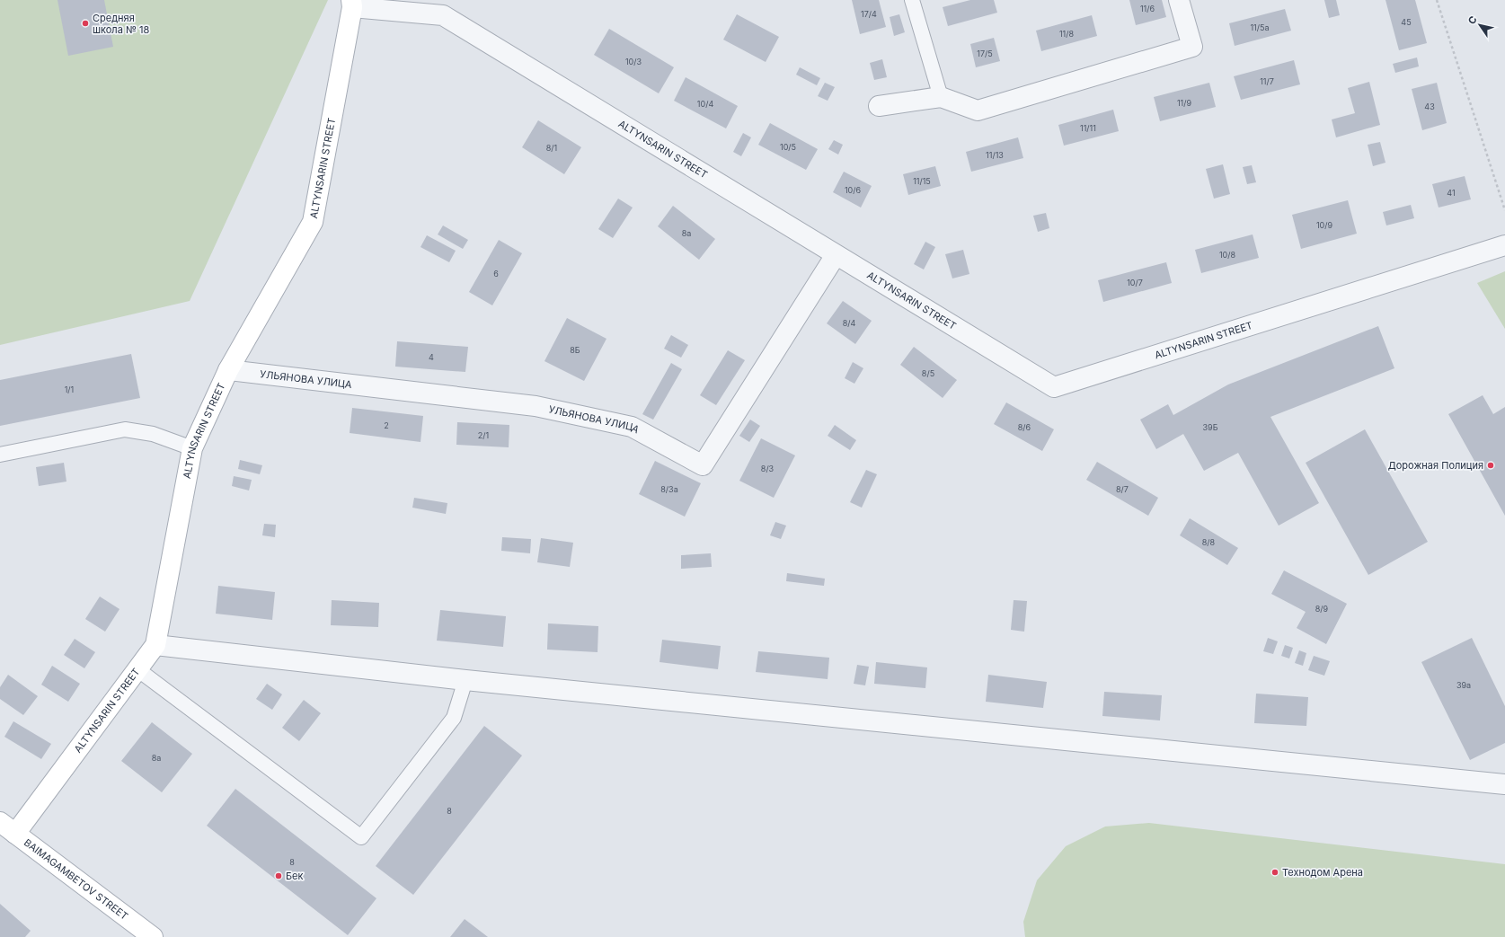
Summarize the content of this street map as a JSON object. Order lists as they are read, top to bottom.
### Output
{
  "streets": {
    "street": ["ALTYNSARIN STREET", "УЛЬЯНОВА УЛИЦА", "BAIMAGAMBETOV STREET"]
  },
  "crossings": [
    ["ALTYNSARIN STREET", "УЛЬЯНОВА УЛИЦА"],
    ["ALTYNSARIN STREET", "BAIMAGAMBETOV STREET"]
  ],
  "places": [
    "Средняя школа № 18",
    "Дорожная Полиция",
    "Технодом Арена",
    "Бек"
  ],
  "house_numbers": [
    "11/6",
    "17/4",
    "45",
    "11/5а",
    "11/8",
    "17/5",
    "10/3",
    "11/7",
    "11/9",
    "10/4",
    "43",
    "11/11",
    "10/5",
    "8/1",
    "11/13",
    "11/15",
    "10/6",
    "41",
    "10/9",
    "8а",
    "10/8",
    "6",
    "10/7",
    "8/4",
    "8Б",
    "4",
    "8/5",
    "1/1",
    "2",
    "8/6",
    "39Б",
    "2/1",
    "8/3",
    "8/3а",
    "8/7",
    "8/8",
    "8/9",
    "39а",
    "8а",
    "8",
    "8"
  ],
  "north": "top left"
}
